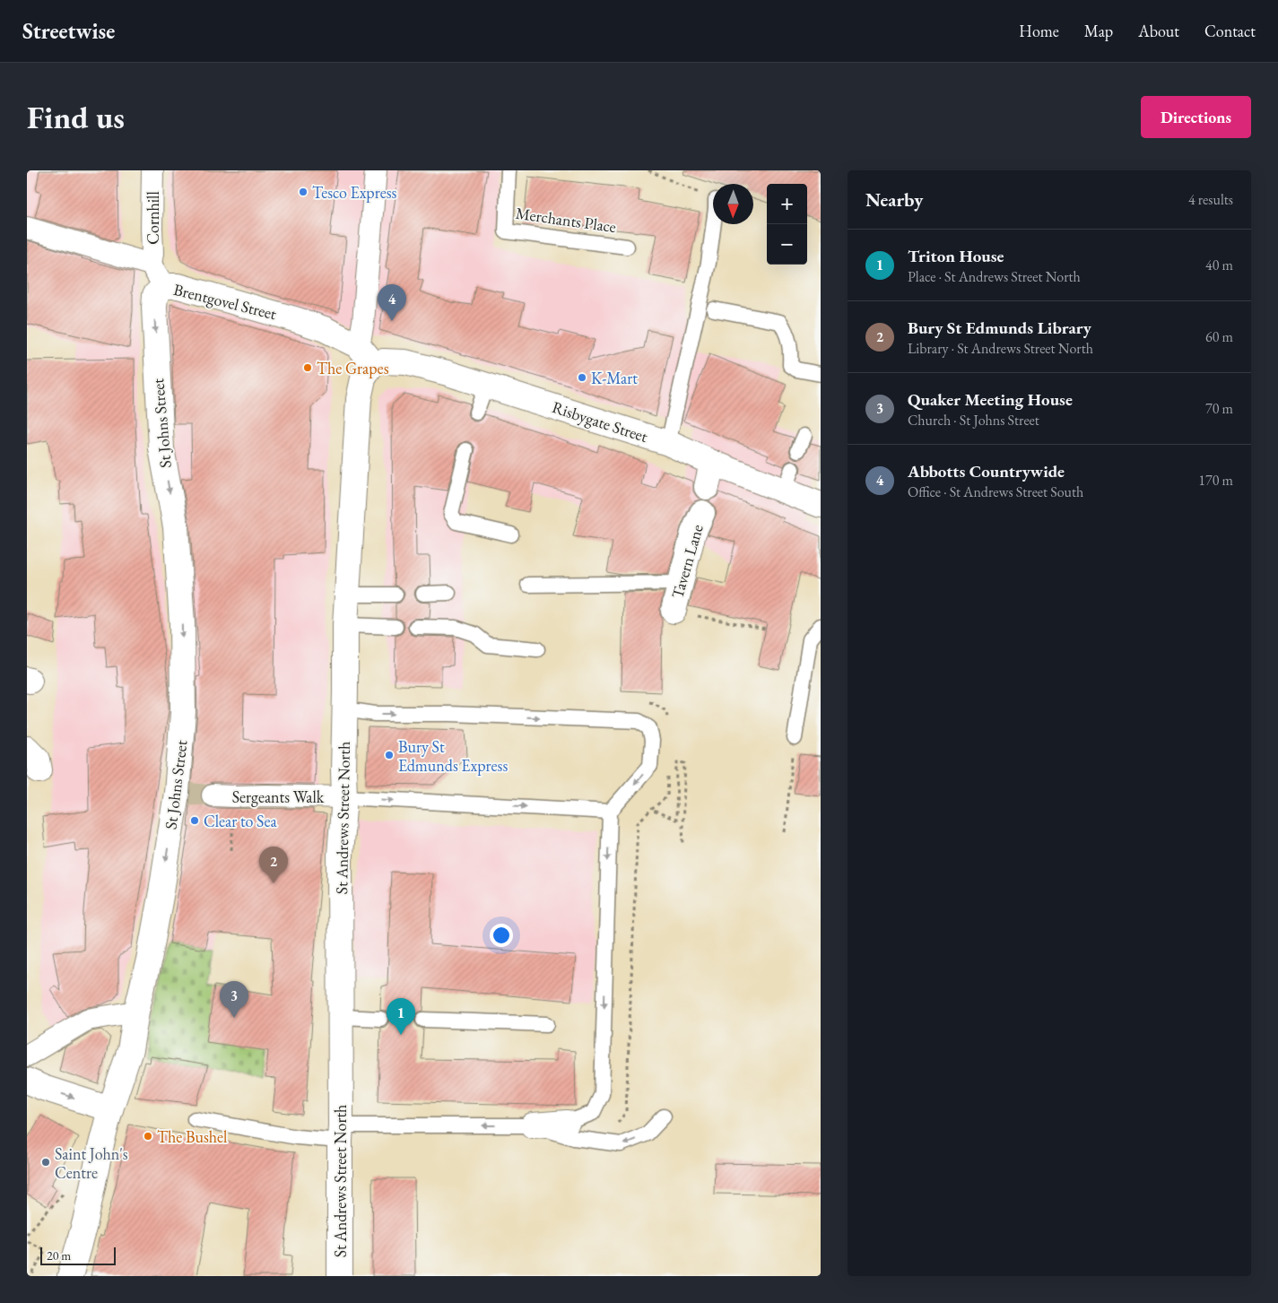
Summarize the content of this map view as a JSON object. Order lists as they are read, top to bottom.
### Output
{
  "streets": {
    "street": [
      "Cornhill",
      "Brentgovel Street",
      "Risbygate Street",
      "St Johns Street",
      "Tavern Lane",
      "Sergeants Walk",
      "St Andrews Street North"
    ],
    "lane": ["Merchants Place"]
  },
  "crossings": [
    ["Cornhill", "Brentgovel Street"],
    ["Brentgovel Street", "Risbygate Street"],
    ["Brentgovel Street", "St Johns Street"],
    ["Brentgovel Street", "St Andrews Street North"],
    ["Risbygate Street", "St Andrews Street North"],
    ["Sergeants Walk", "St Andrews Street North"]
  ],
  "one_way": ["St Johns Street"],
  "places": [
    "Tesco Express",
    "The Grapes",
    "K-Mart",
    "Bury St Edmunds Express",
    "Clear to Sea",
    "The Bushel",
    "Saint John's Centre"
  ],
  "scale_bar": "20 m",
  "north": "bottom",
  "page": {
    "header": "Streetwise",
    "nav": [
      "Home",
      "Map",
      "About",
      "Contact"
    ],
    "buttons": "Directions",
    "title": "Find us",
    "heading": ["Nearby", "4 results"],
    "map_buttons": ["+", "−"],
    "list": [
      {
        "mark": "1",
        "name": "Triton House",
        "note": "Place · St Andrews Street North",
        "value": "40 m"
      },
      {
        "mark": "2",
        "name": "Bury St Edmunds Library",
        "note": "Library · St Andrews Street North",
        "value": "60 m"
      },
      {
        "mark": "3",
        "name": "Quaker Meeting House",
        "note": "Church · St Johns Street",
        "value": "70 m"
      },
      {
        "mark": "4",
        "name": "Abbotts Countrywide",
        "note": "Office · St Andrews Street South",
        "value": "170 m"
      }
    ],
    "pins": [
      "4",
      "2",
      "3",
      "1"
    ],
    "scale": "20 m"
  }
}
